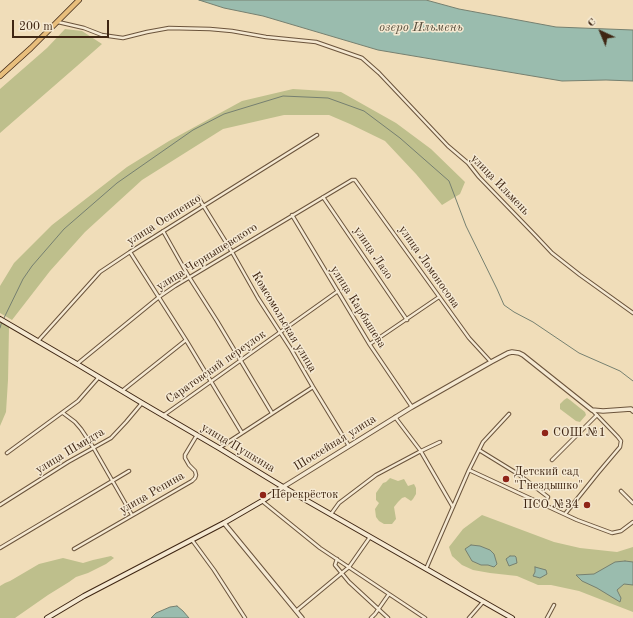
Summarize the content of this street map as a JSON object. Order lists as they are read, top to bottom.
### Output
{
  "streets": {
    "main road": ["Шоссейная улица", "улица Пушкина"],
    "street": [
      "улица Ильмень",
      "улица Осипенко",
      "улица Лазо",
      "улица Чернышевского",
      "улица Ломоносова",
      "улица Карбышева",
      "Комсомольская улица",
      "Саратовский переулок",
      "улица Шмидта",
      "улица Репина"
    ]
  },
  "crossings": [
    ["улица Осипенко", "Комсомольская улица"],
    ["улица Осипенко", "улица Пушкина"],
    ["улица Лазо", "улица Чернышевского"],
    ["улица Чернышевского", "улица Ломоносова"],
    ["улица Чернышевского", "улица Карбышева"],
    ["улица Чернышевского", "Комсомольская улица"],
    ["улица Чернышевского", "улица Пушкина"],
    ["улица Ломоносова", "Шоссейная улица"],
    ["улица Карбышева", "Саратовский переулок"],
    ["улица Карбышева", "Шоссейная улица"],
    ["Комсомольская улица", "Саратовский переулок"],
    ["Комсомольская улица", "Шоссейная улица"],
    ["Саратовский переулок", "улица Пушкина"],
    ["Шоссейная улица", "улица Пушкина"],
    ["улица Пушкина", "улица Шмидта"],
    ["улица Пушкина", "улица Репина"]
  ],
  "water": ["озеро Ильмень"],
  "places": [
    "СОШ №1",
    "Детский сад \"Гнездышко\"",
    "Перекрёсток",
    "ПСО №34"
  ],
  "scale_bar": "200 m",
  "north": "top left"
}
